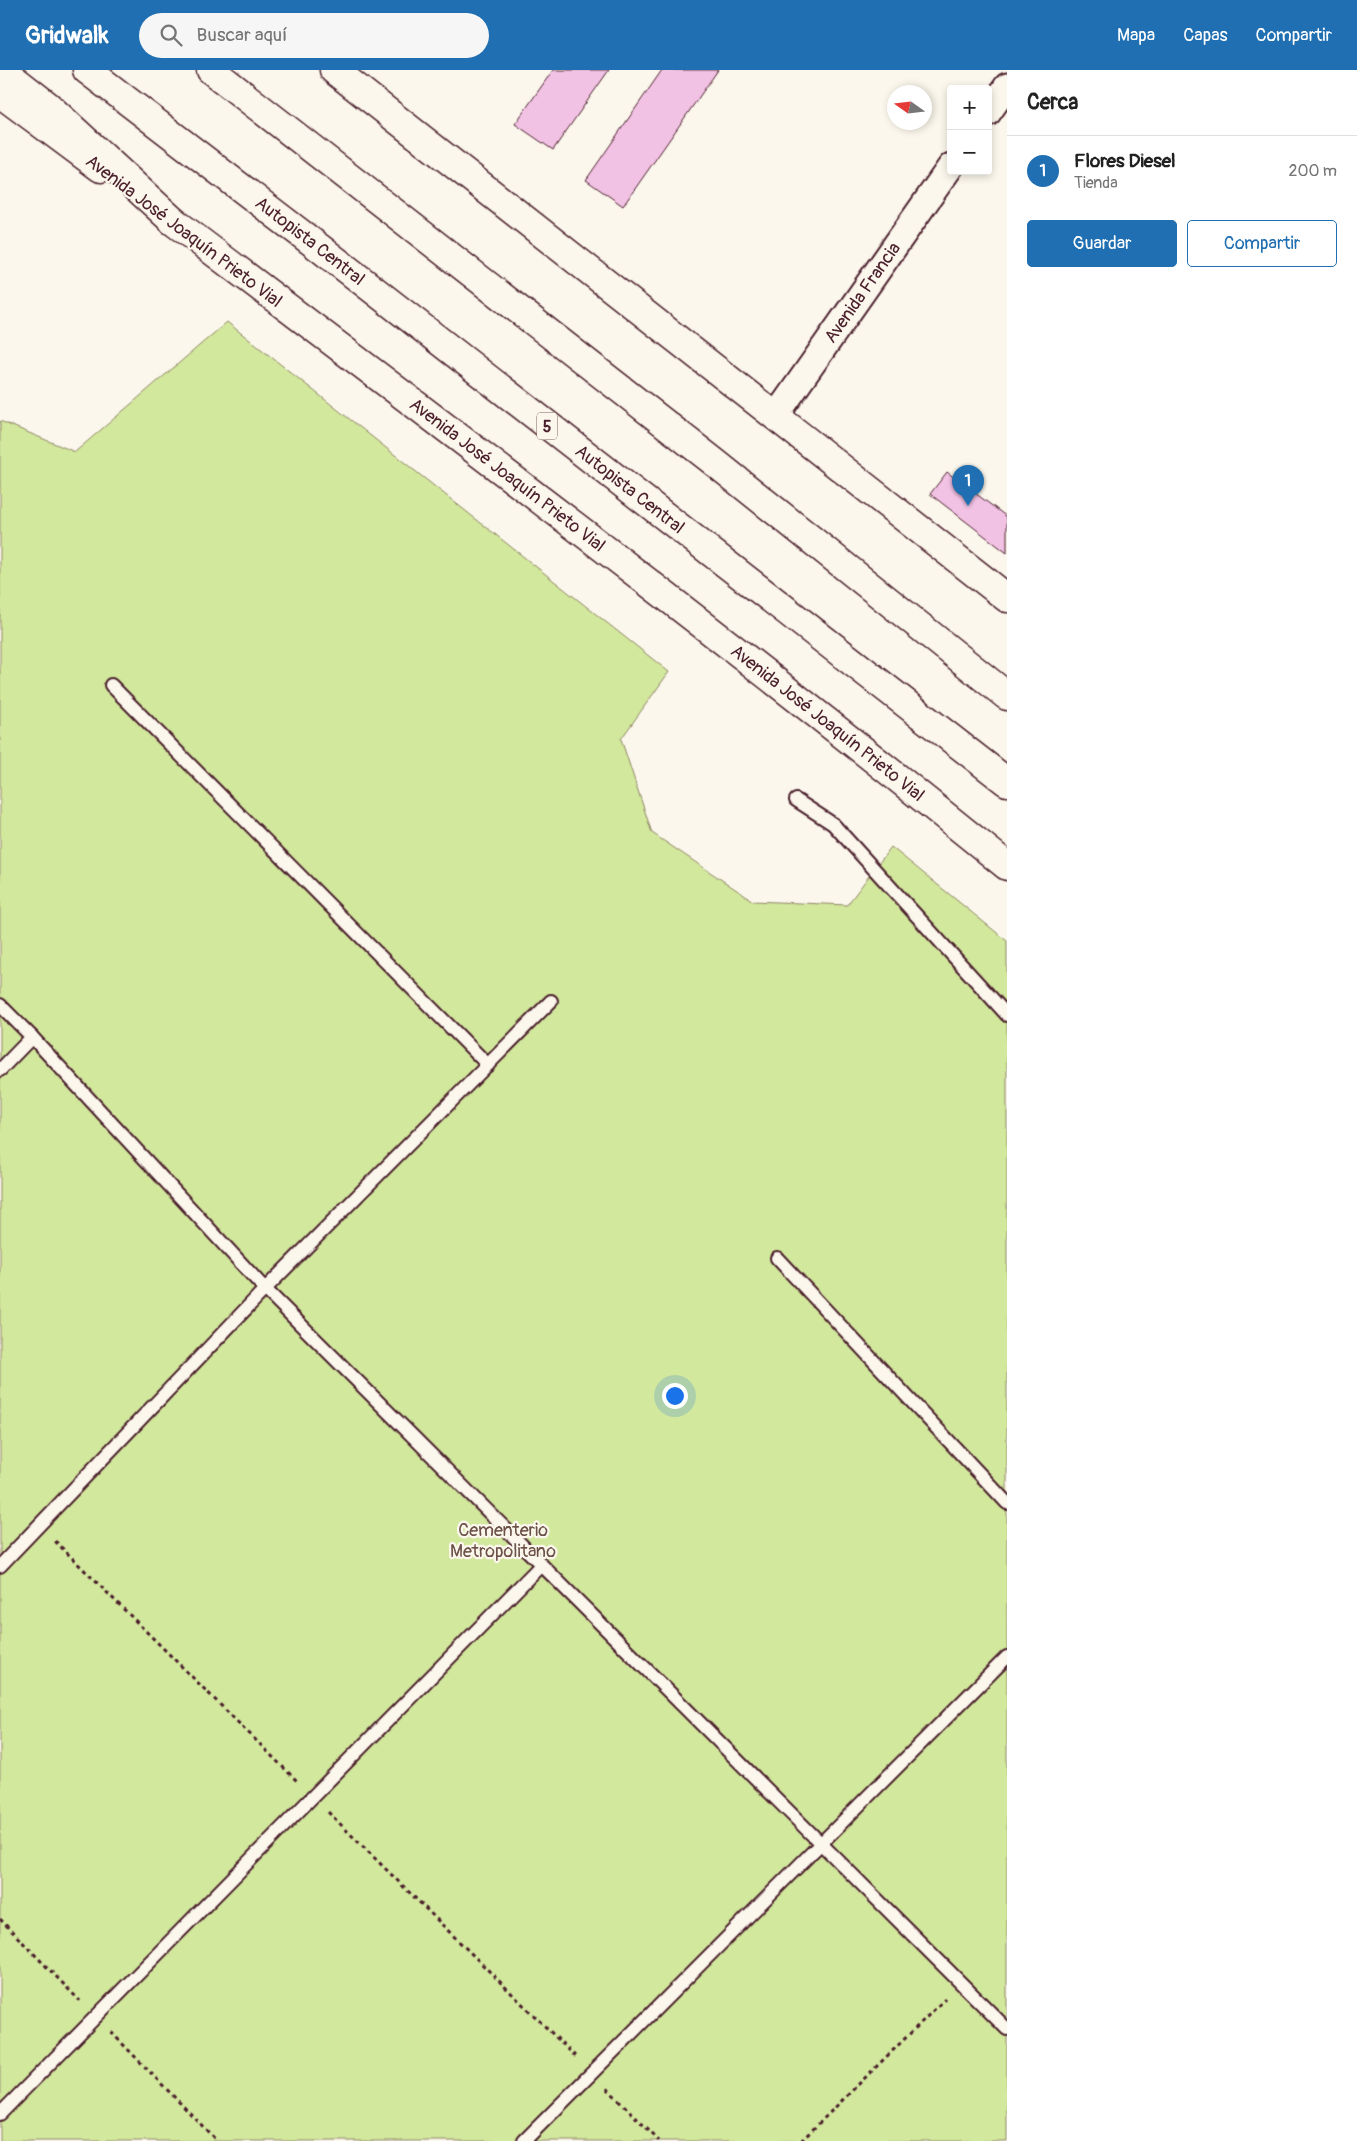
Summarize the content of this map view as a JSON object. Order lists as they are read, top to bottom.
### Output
{
  "streets": {
    "main road": ["Avenida José Joaquín Prieto Vial", "Autopista Central", "5"],
    "street": ["Avenida Francia"]
  },
  "parks": ["Cementerio Metropolitano"],
  "north": "left",
  "page": {
    "header": "Gridwalk",
    "search": "Buscar aquí",
    "nav": ["Mapa", "Capas", "Compartir"],
    "heading": "Cerca",
    "map_buttons": ["+", "−"],
    "list": [
      {
        "mark": "1",
        "name": "Flores Diesel",
        "note": "Tienda",
        "value": "200 m"
      }
    ],
    "buttons": ["Guardar", "Compartir"],
    "pins": "1"
  }
}
